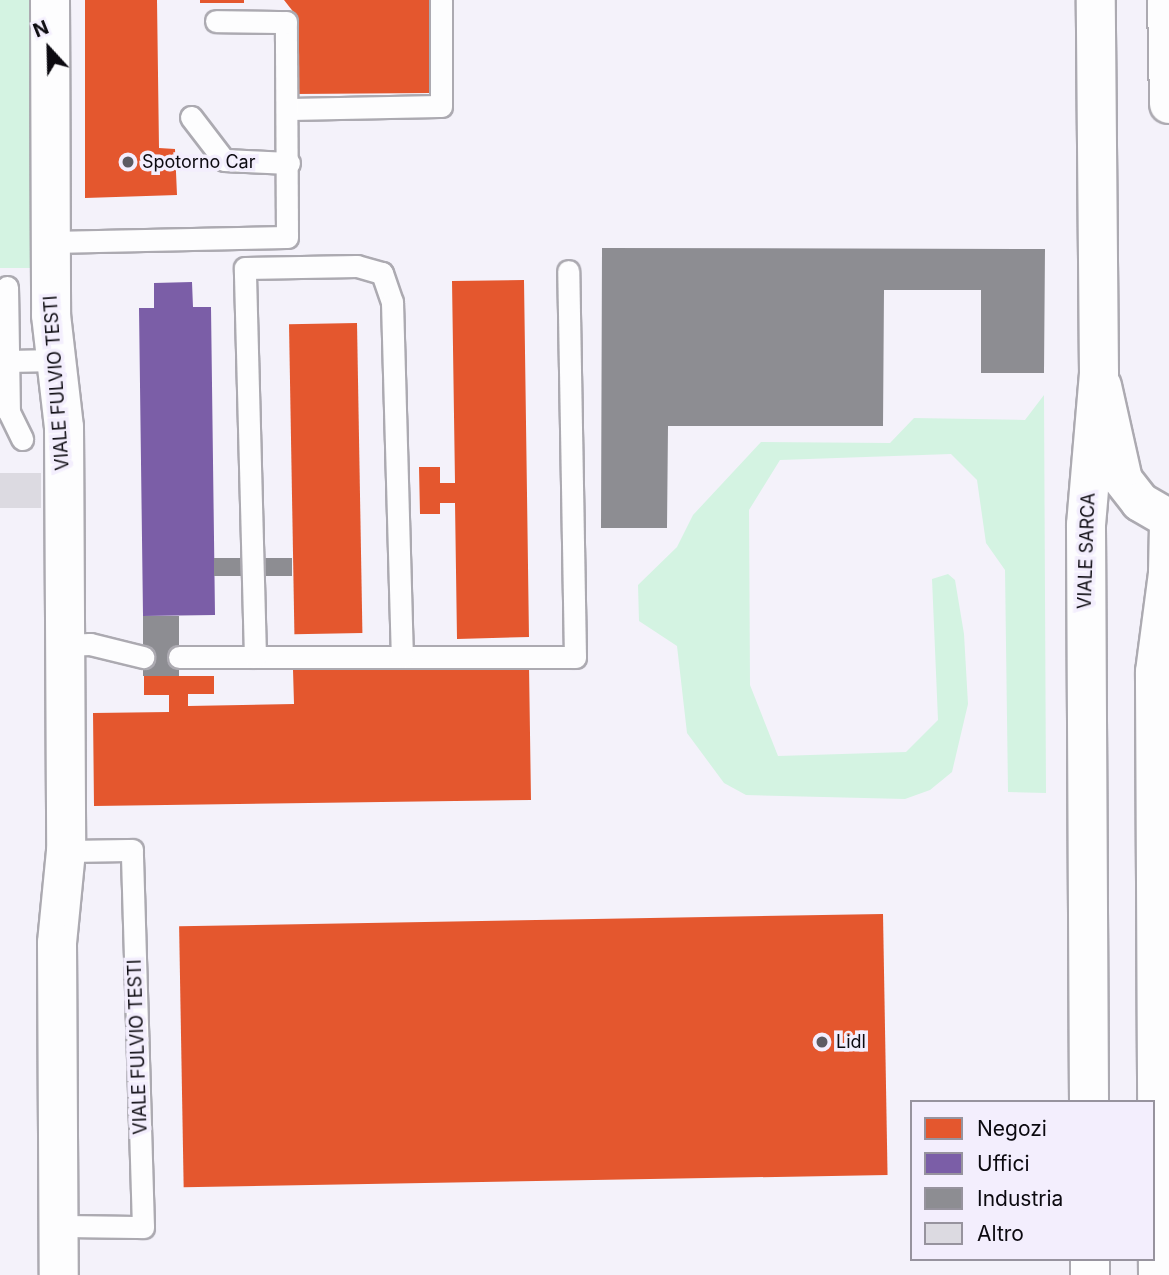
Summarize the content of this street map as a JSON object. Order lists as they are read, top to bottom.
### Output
{
  "streets": {
    "street": ["VIALE FULVIO TESTI", "VIALE SARCA"]
  },
  "places": ["Spotorno Car", "Lidl"],
  "legend": [
    "Negozi",
    "Uffici",
    "Industria",
    "Altro"
  ],
  "north": "top"
}
